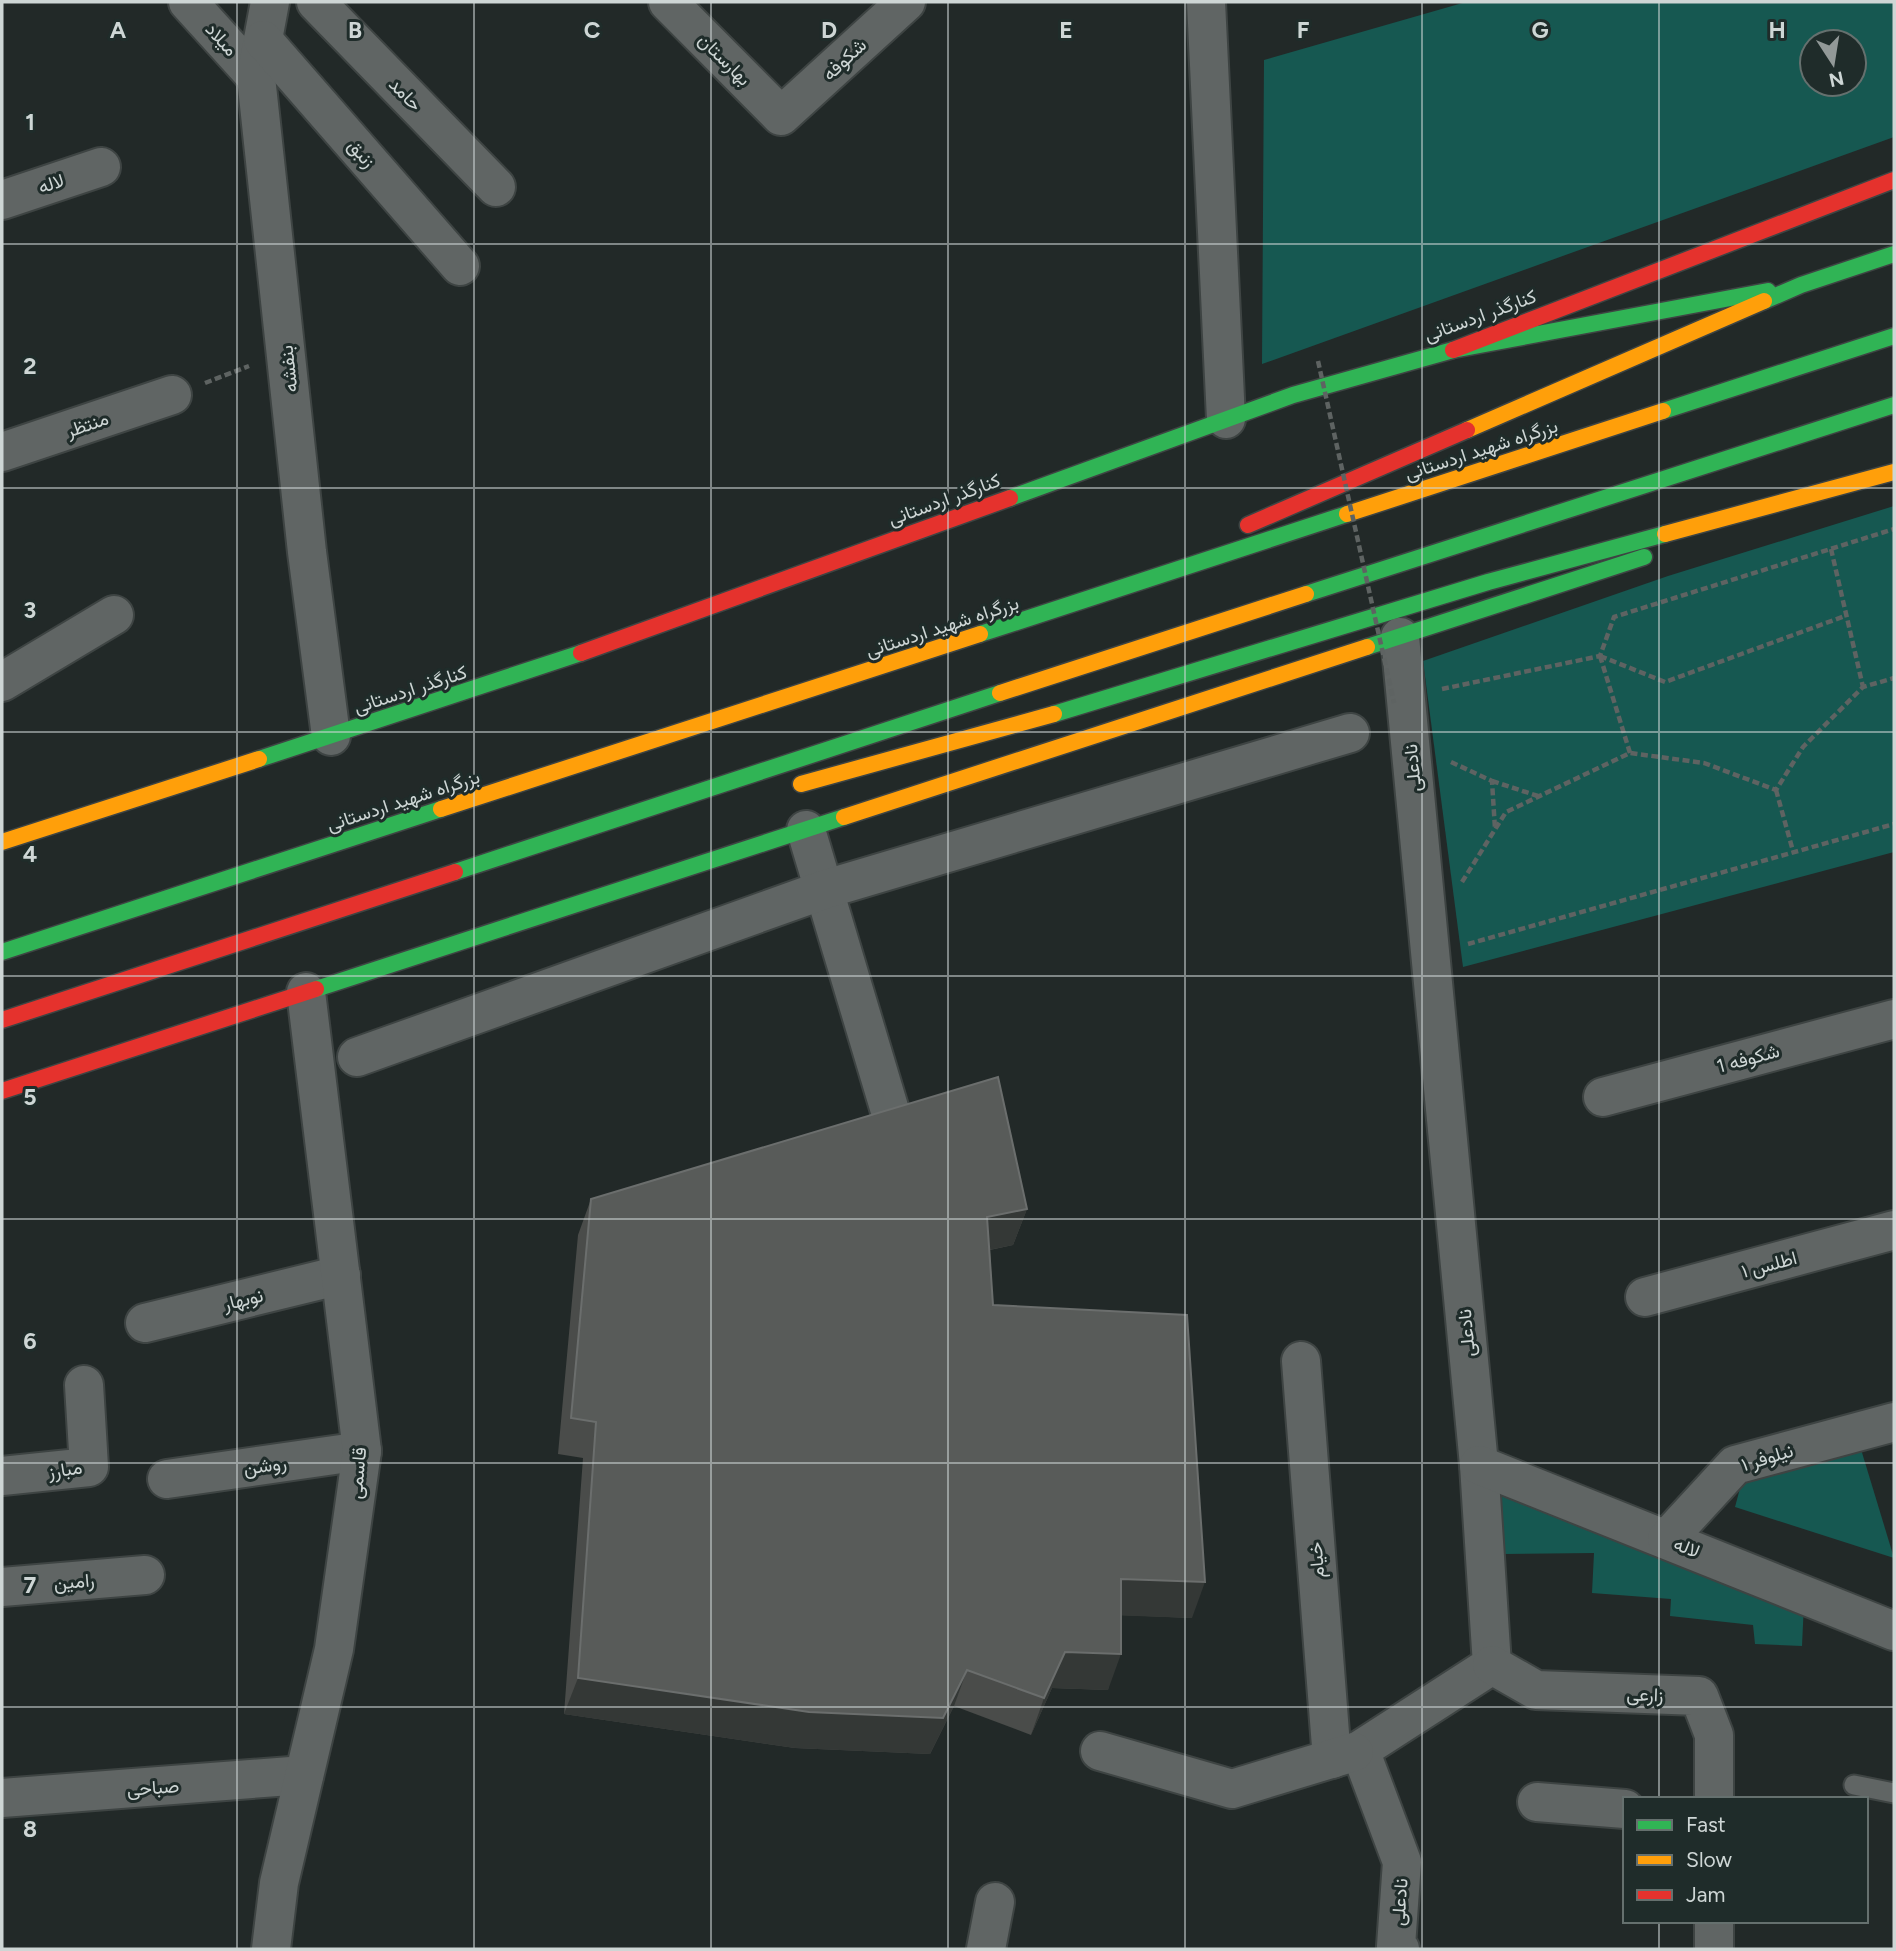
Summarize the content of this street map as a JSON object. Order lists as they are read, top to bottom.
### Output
{
  "streets": {
    "main road": ["کنارگذر اردستانی", "بزرگراه شهید اردستانی"],
    "street": [
      "میلاد",
      "بهارستان",
      "شکوفه",
      "حامد",
      "زنبق",
      "لاله",
      "بنفشه",
      "منتظر",
      "نادعلی",
      "شکوفه 1",
      "اطلس ۱",
      "نوبهار",
      "نیلوفر ۱",
      "روشن",
      "مبارز",
      "قاسمی",
      "خیام",
      "رامین",
      "زارعی",
      "صباحی"
    ]
  },
  "crossings": [
    ["میلاد", "زنبق"],
    ["میلاد", "بنفشه"],
    ["بهارستان", "شکوفه"],
    ["زنبق", "بنفشه"],
    ["لاله", "نادعلی"],
    ["لاله", "نیلوفر ۱"],
    ["کنارگذر اردستانی", "بنفشه"],
    ["نادعلی", "خیام"],
    ["نادعلی", "زارعی"],
    ["نوبهار", "قاسمی"],
    ["روشن", "قاسمی"],
    ["قاسمی", "صباحی"]
  ],
  "legend": ["Fast", "Slow", "Jam"],
  "north": "bottom",
  "grid": {
    "columns": [
      "A",
      "B",
      "C",
      "D",
      "E",
      "F",
      "G",
      "H"
    ],
    "rows": [
      "1",
      "2",
      "3",
      "4",
      "5",
      "6",
      "7",
      "8"
    ]
  }
}
